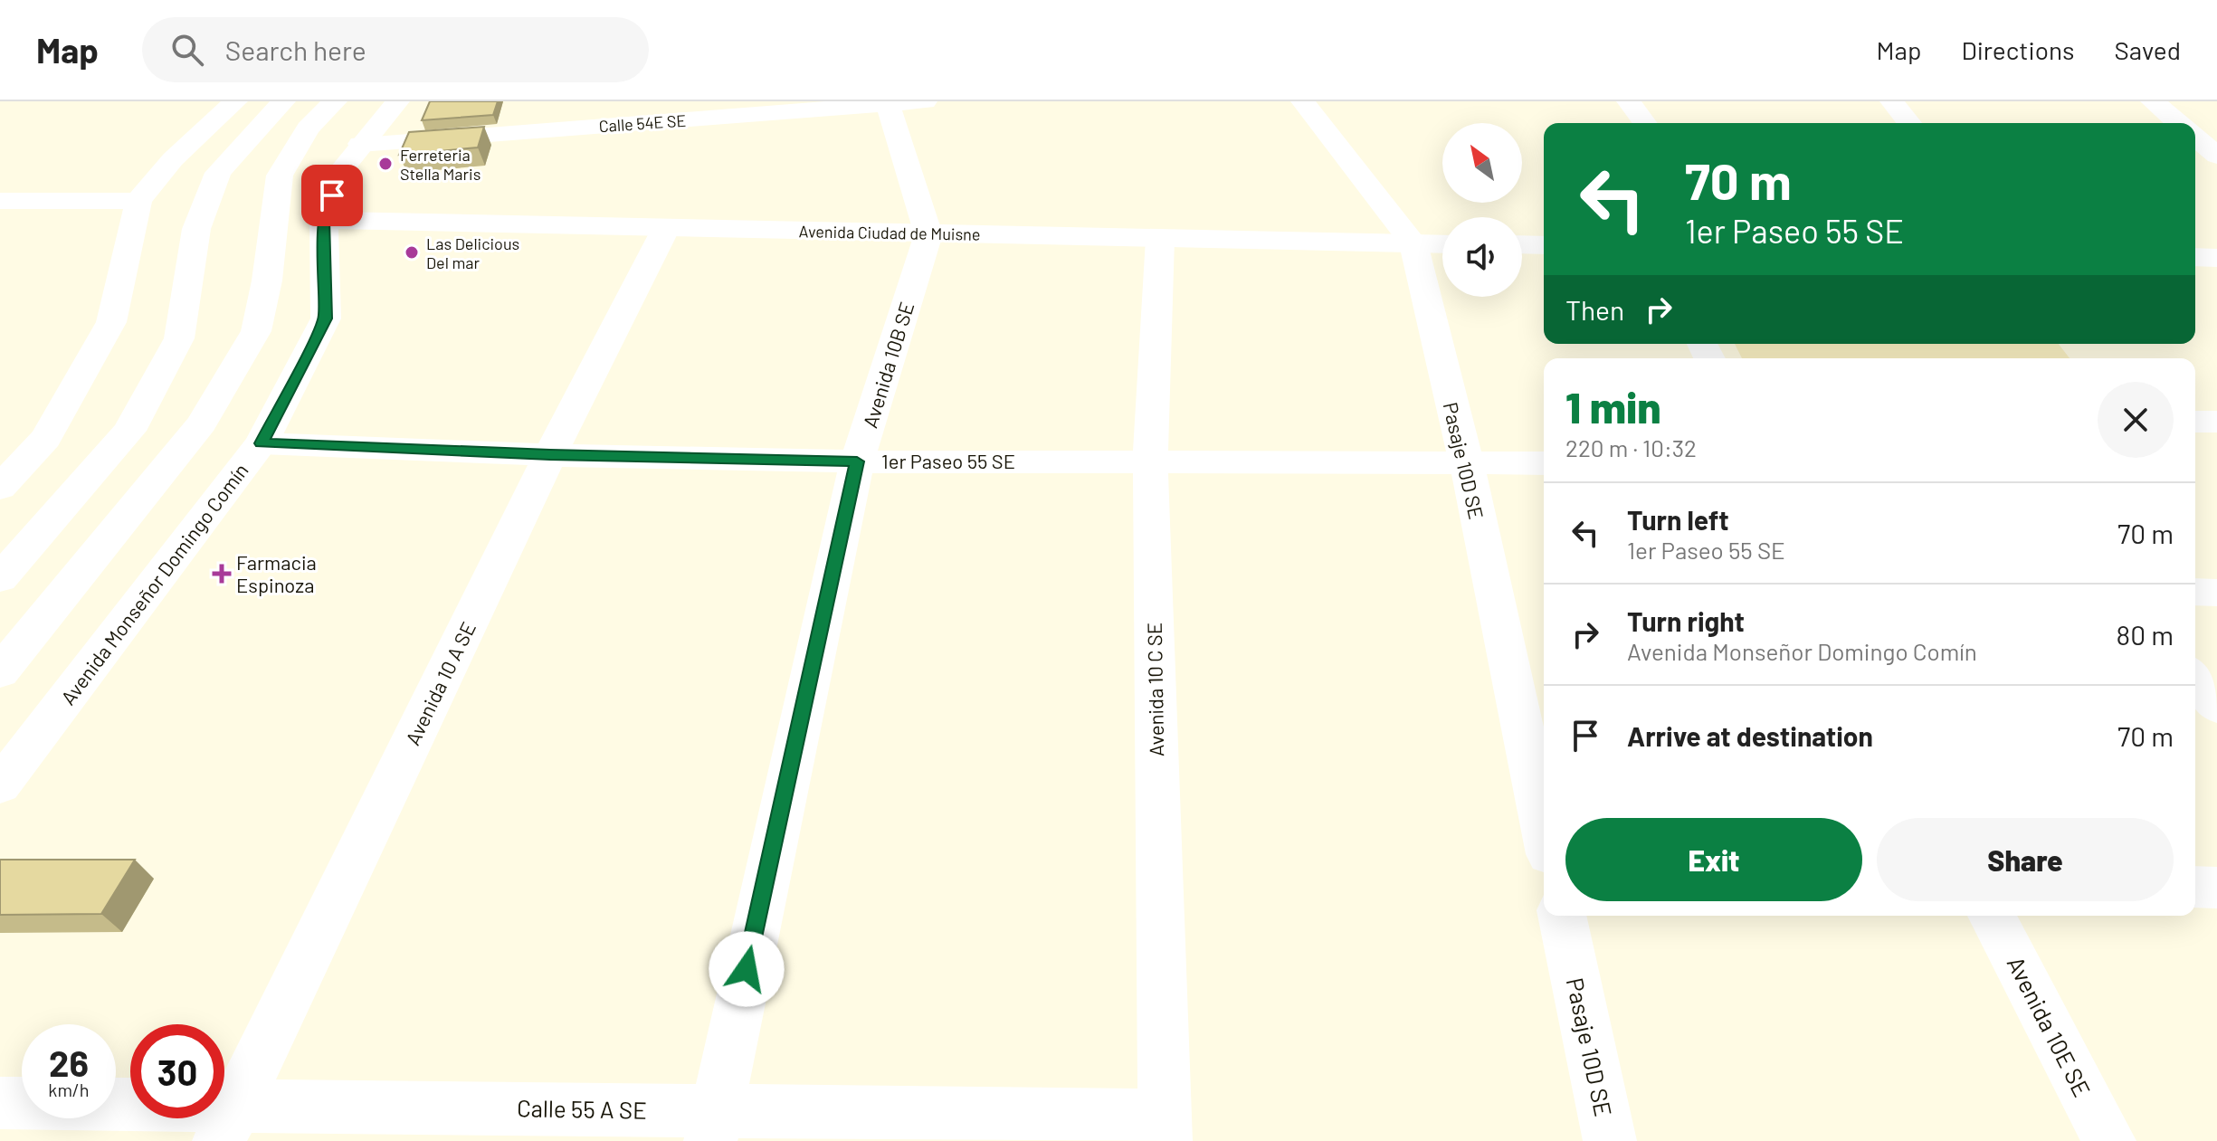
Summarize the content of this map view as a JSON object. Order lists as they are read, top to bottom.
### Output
{
  "streets": {
    "street": [
      "Calle 54E SE",
      "Avenida Ciudad de Muisne",
      "Avenida 10B SE",
      "1er Paseo 55 SE",
      "Pasaje 10D SE",
      "Avenida Monseñor Domingo Comín",
      "Avenida 10 A SE",
      "Avenida 10 C SE",
      "Avenida 10E SE",
      "Calle 55 A SE"
    ]
  },
  "crossings": [
    ["Calle 54E SE", "Avenida Monseñor Domingo Comín"],
    ["Avenida Ciudad de Muisne", "Avenida 10B SE"],
    ["Avenida Ciudad de Muisne", "Pasaje 10D SE"],
    ["Avenida Ciudad de Muisne", "Avenida Monseñor Domingo Comín"],
    ["Avenida Ciudad de Muisne", "Avenida 10 A SE"],
    ["Avenida Ciudad de Muisne", "Avenida 10 C SE"],
    ["Avenida 10B SE", "1er Paseo 55 SE"],
    ["Avenida 10B SE", "Calle 55 A SE"],
    ["1er Paseo 55 SE", "Pasaje 10D SE"],
    ["1er Paseo 55 SE", "Avenida Monseñor Domingo Comín"],
    ["1er Paseo 55 SE", "Avenida 10 A SE"],
    ["1er Paseo 55 SE", "Avenida 10 C SE"],
    ["Avenida 10 A SE", "Calle 55 A SE"],
    ["Avenida 10 C SE", "Calle 55 A SE"]
  ],
  "places": {
    "other": ["Ferreteria Stella Maris", "Las Delicious Del mar"],
    "health": ["Farmacia Espinoza"]
  },
  "north": "top left",
  "page": {
    "header": "Map",
    "search": "Search here",
    "nav": ["Map", "Directions", "Saved"],
    "turn": ["70 m", "1er Paseo 55 SE"],
    "then": "Then",
    "heading": ["1 min", "220 m · 10:32"],
    "list": [
      {
        "name": "Turn left",
        "note": "1er Paseo 55 SE",
        "value": "70 m"
      },
      {
        "name": "Turn right",
        "note": "Avenida Monseñor Domingo Comín",
        "value": "80 m"
      },
      {
        "name": "Arrive at destination",
        "value": "70 m"
      }
    ],
    "buttons": ["Exit", "Share"],
    "speed": "26 km/h",
    "limit": "30"
  }
}
